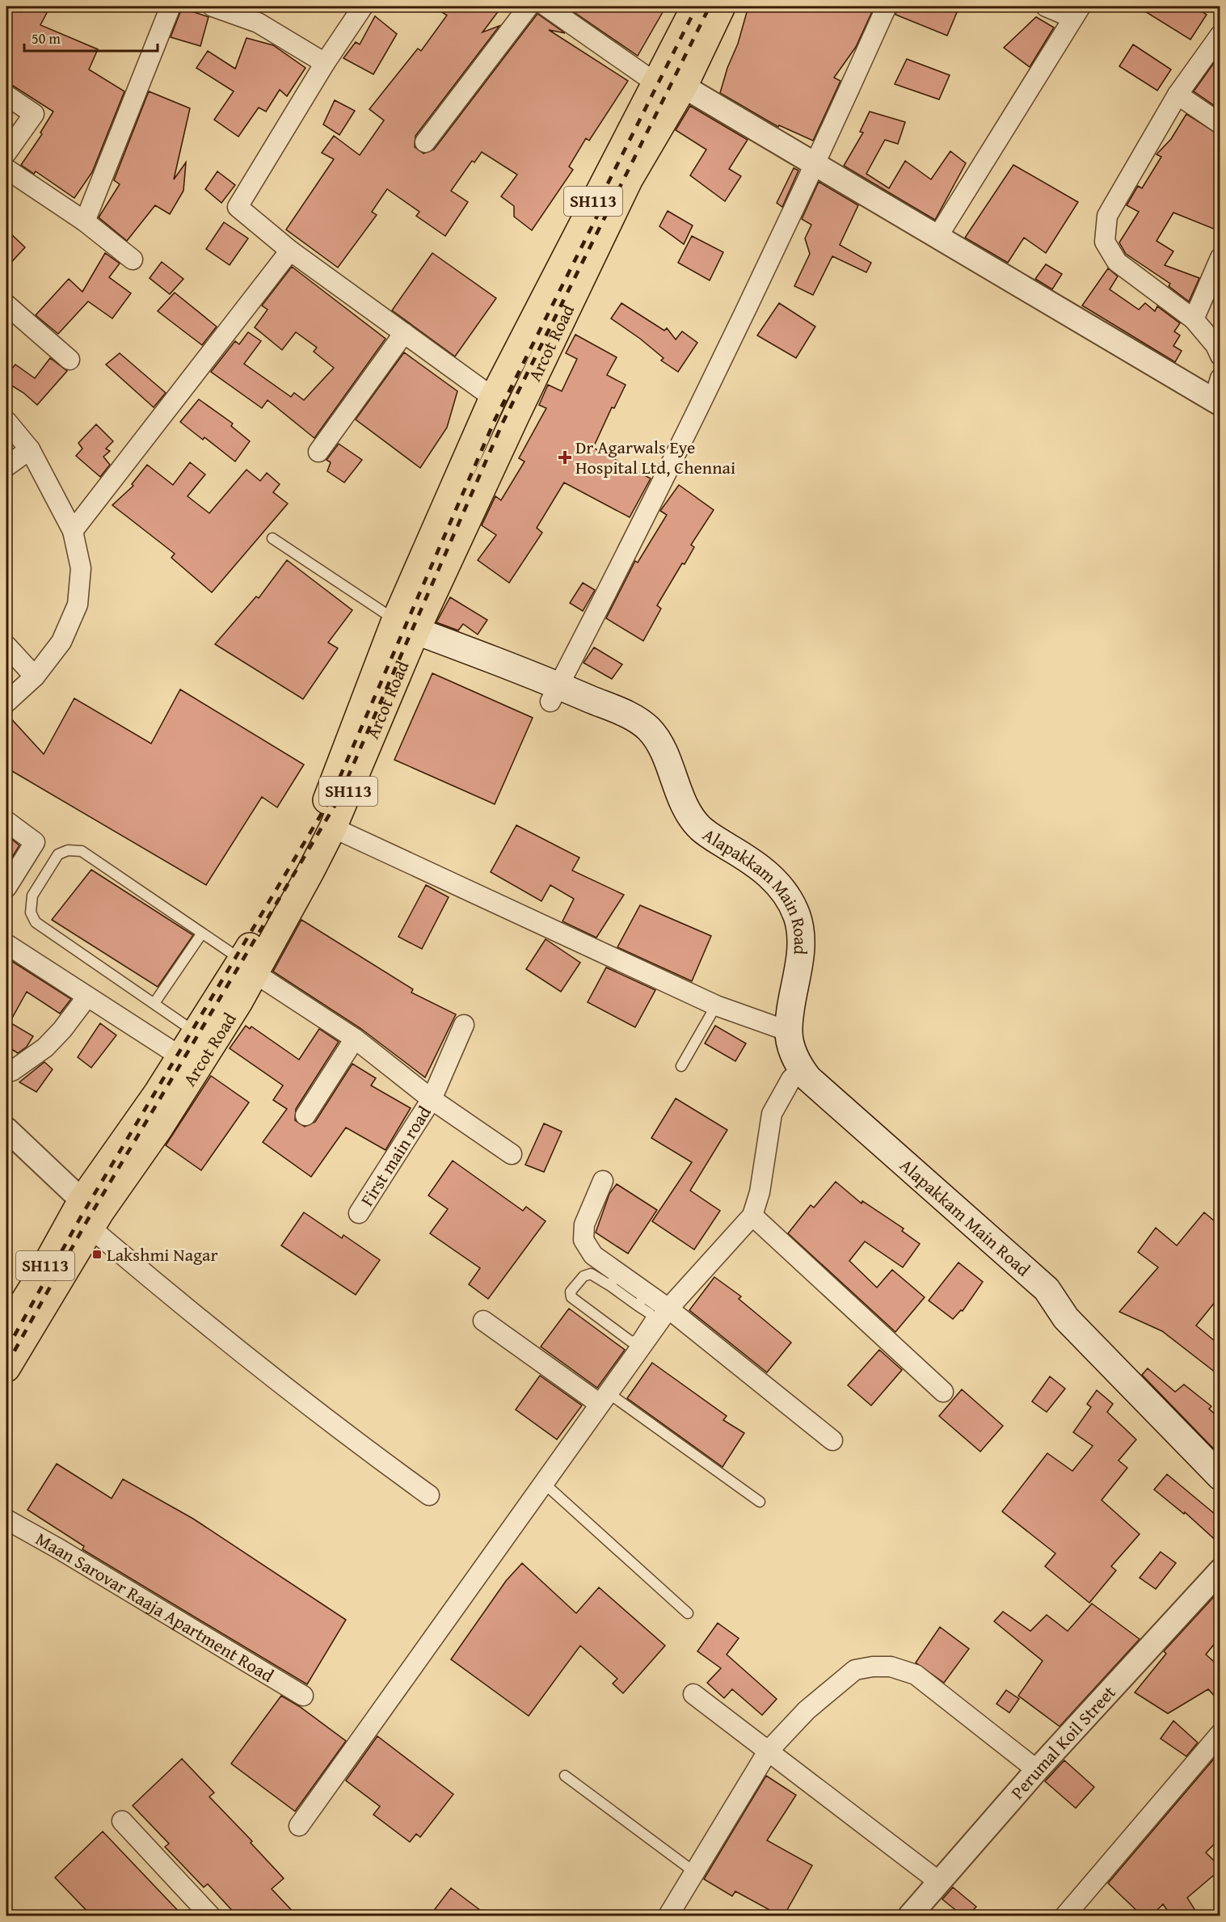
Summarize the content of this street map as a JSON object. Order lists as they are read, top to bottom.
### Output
{
  "streets": {
    "main road": ["SH113", "Arcot Road", "Alapakkam Main Road"],
    "street": ["First main road", "Maan Sarovar Raaja Apartment Road", "Perumal Koil Street"]
  },
  "crossings": [
    ["Arcot Road", "Alapakkam Main Road"],
    ["Arcot Road", "First main road"]
  ],
  "places": {
    "health": ["Dr Agarwals Eye Hospital Ltd, Chennai"],
    "transit": ["Lakshmi Nagar"]
  },
  "scale_bar": "50 m"
}
